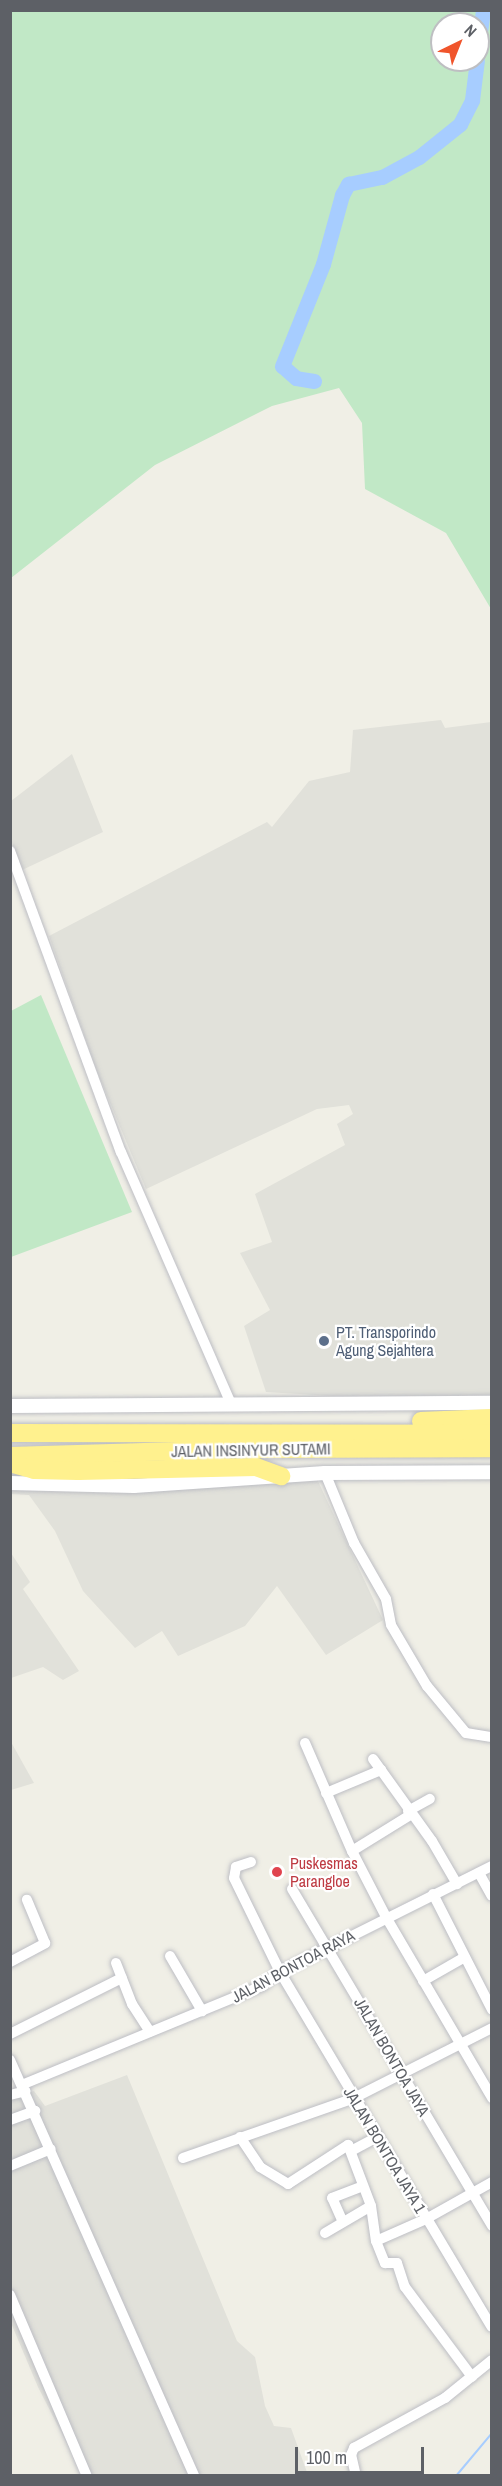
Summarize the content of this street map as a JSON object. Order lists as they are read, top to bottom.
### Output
{
  "streets": {
    "highway": ["JALAN INSINYUR SUTAMI"],
    "street": ["JALAN BONTOA RAYA", "JALAN BONTOA JAYA", "JALAN BONTOA JAYA 1"]
  },
  "crossings": [
    ["JALAN BONTOA RAYA", "JALAN BONTOA JAYA"],
    ["JALAN BONTOA RAYA", "JALAN BONTOA JAYA 1"]
  ],
  "places": ["PT. Transporindo Agung Sejahtera", "Puskesmas Parangloe"],
  "scale_bar": "100 m",
  "north": "top right"
}
